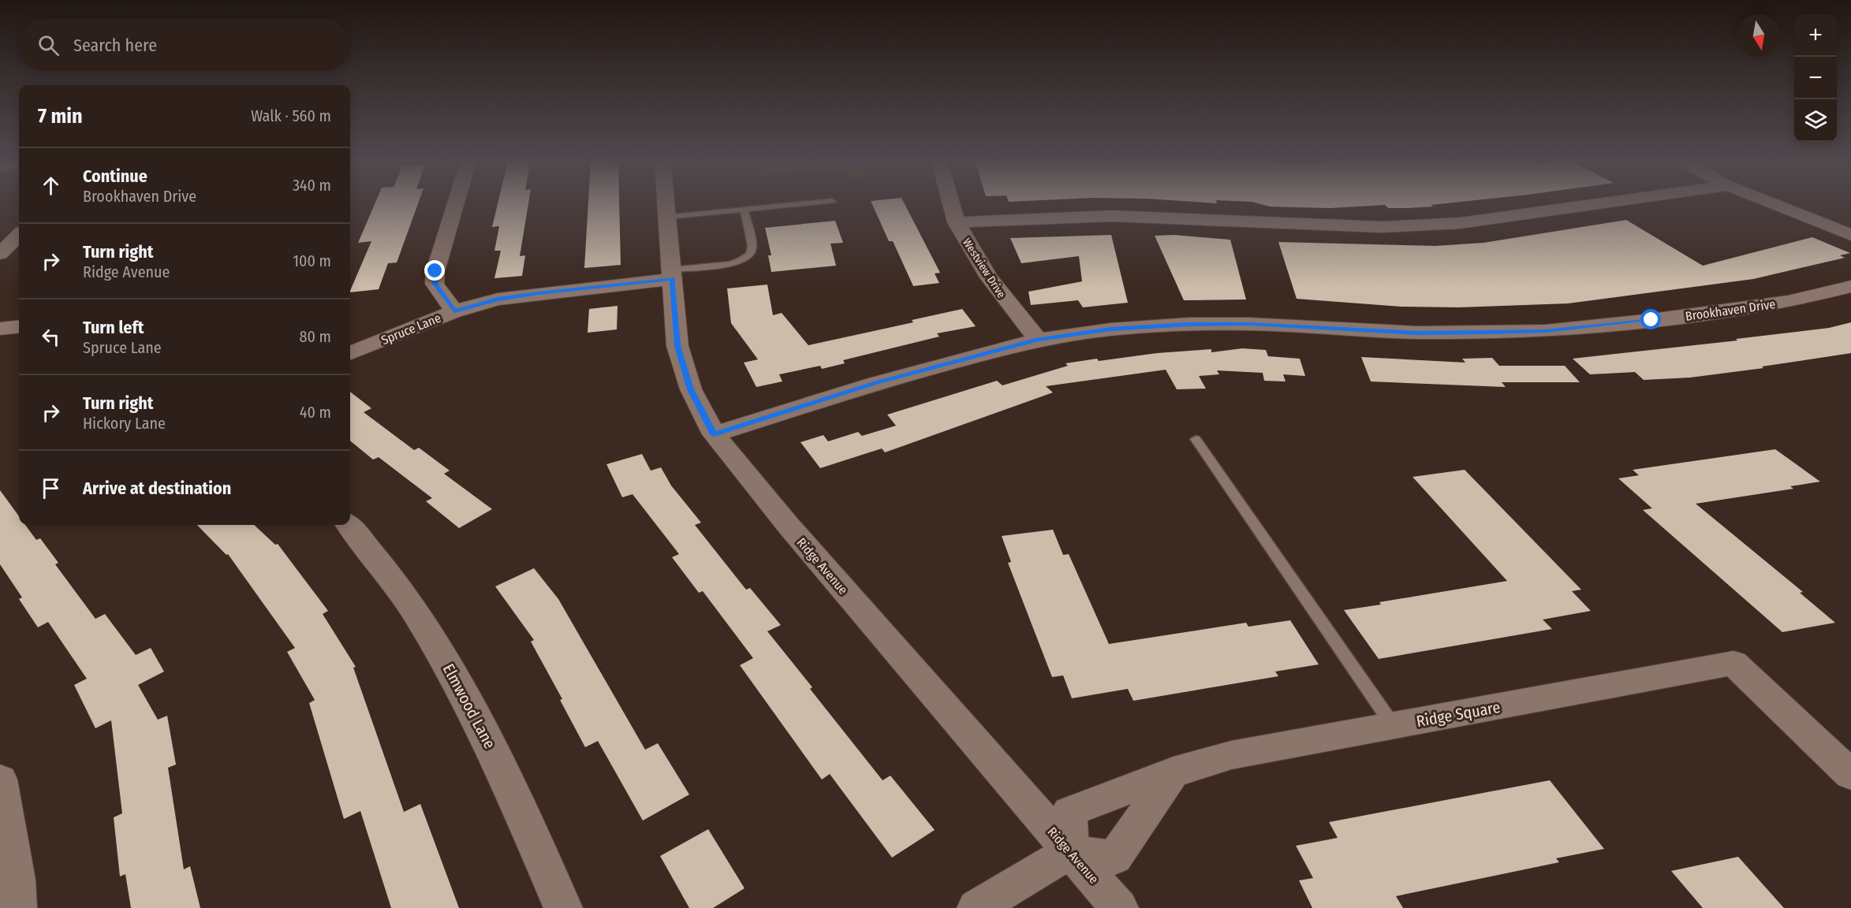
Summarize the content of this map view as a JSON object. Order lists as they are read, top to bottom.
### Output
{
  "streets": {
    "street": [
      "Westview Drive",
      "Brookhaven Drive",
      "Spruce Lane",
      "Ridge Avenue",
      "Elmwood Lane",
      "Ridge Square"
    ]
  },
  "crossings": [
    ["Westview Drive", "Brookhaven Drive"],
    ["Brookhaven Drive", "Ridge Avenue"],
    ["Spruce Lane", "Ridge Avenue"],
    ["Ridge Avenue", "Ridge Square"]
  ],
  "north": "bottom",
  "page": {
    "map_buttons": ["+", "−"],
    "search": "Search here",
    "heading": ["7 min", "Walk · 560 m"],
    "list": [
      ["Continue", "Brookhaven Drive", "340 m"],
      ["Turn right", "Ridge Avenue", "100 m"],
      ["Turn left", "Spruce Lane", "80 m"],
      ["Turn right", "Hickory Lane", "40 m"],
      "Arrive at destination"
    ]
  }
}
